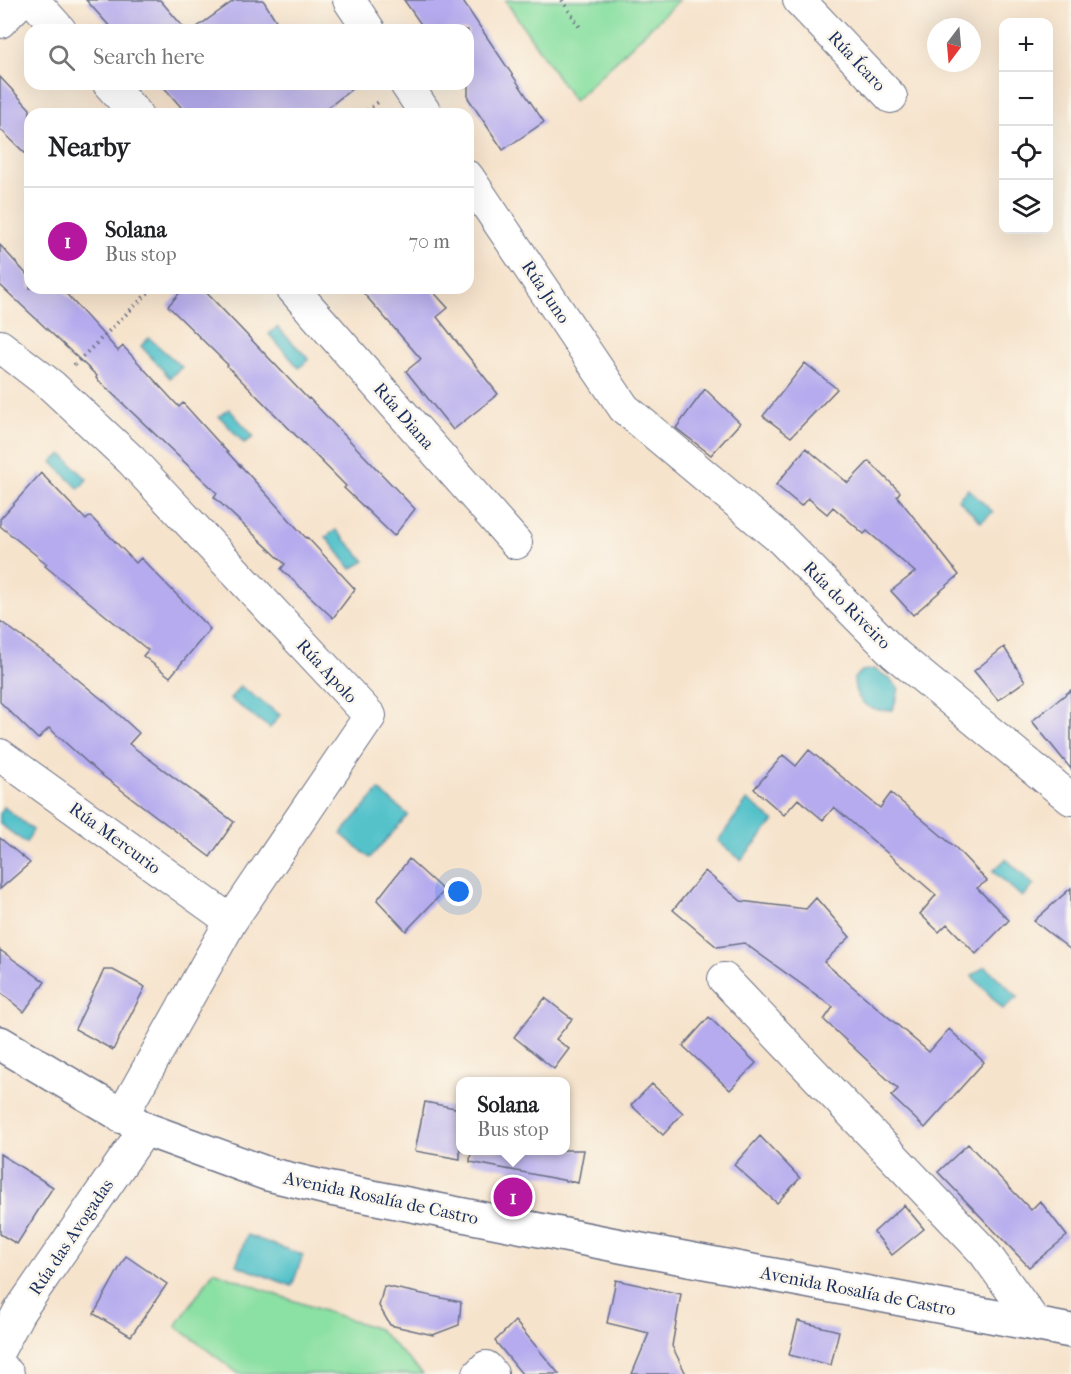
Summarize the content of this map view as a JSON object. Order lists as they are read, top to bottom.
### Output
{
  "streets": {
    "street": [
      "Rúa Ícaro",
      "Rúa Juno",
      "Rúa Diana",
      "Rúa do Riveiro",
      "Rúa Apolo",
      "Rúa Mercurio",
      "Avenida Rosalía de Castro",
      "Rúa das Avogadas"
    ]
  },
  "crossings": [
    ["Rúa Juno", "Rúa do Riveiro"],
    ["Rúa Apolo", "Rúa Mercurio"],
    ["Rúa Apolo", "Avenida Rosalía de Castro"],
    ["Rúa Apolo", "Rúa das Avogadas"],
    ["Avenida Rosalía de Castro", "Rúa das Avogadas"]
  ],
  "north": "bottom",
  "page": {
    "map_buttons": ["+", "−"],
    "search": "Search here",
    "heading": "Nearby",
    "list": [
      {
        "mark": "1",
        "name": "Solana",
        "note": "Bus stop",
        "value": "70 m"
      }
    ],
    "popup": ["Solana", "Bus stop"],
    "pins": "1"
  }
}
